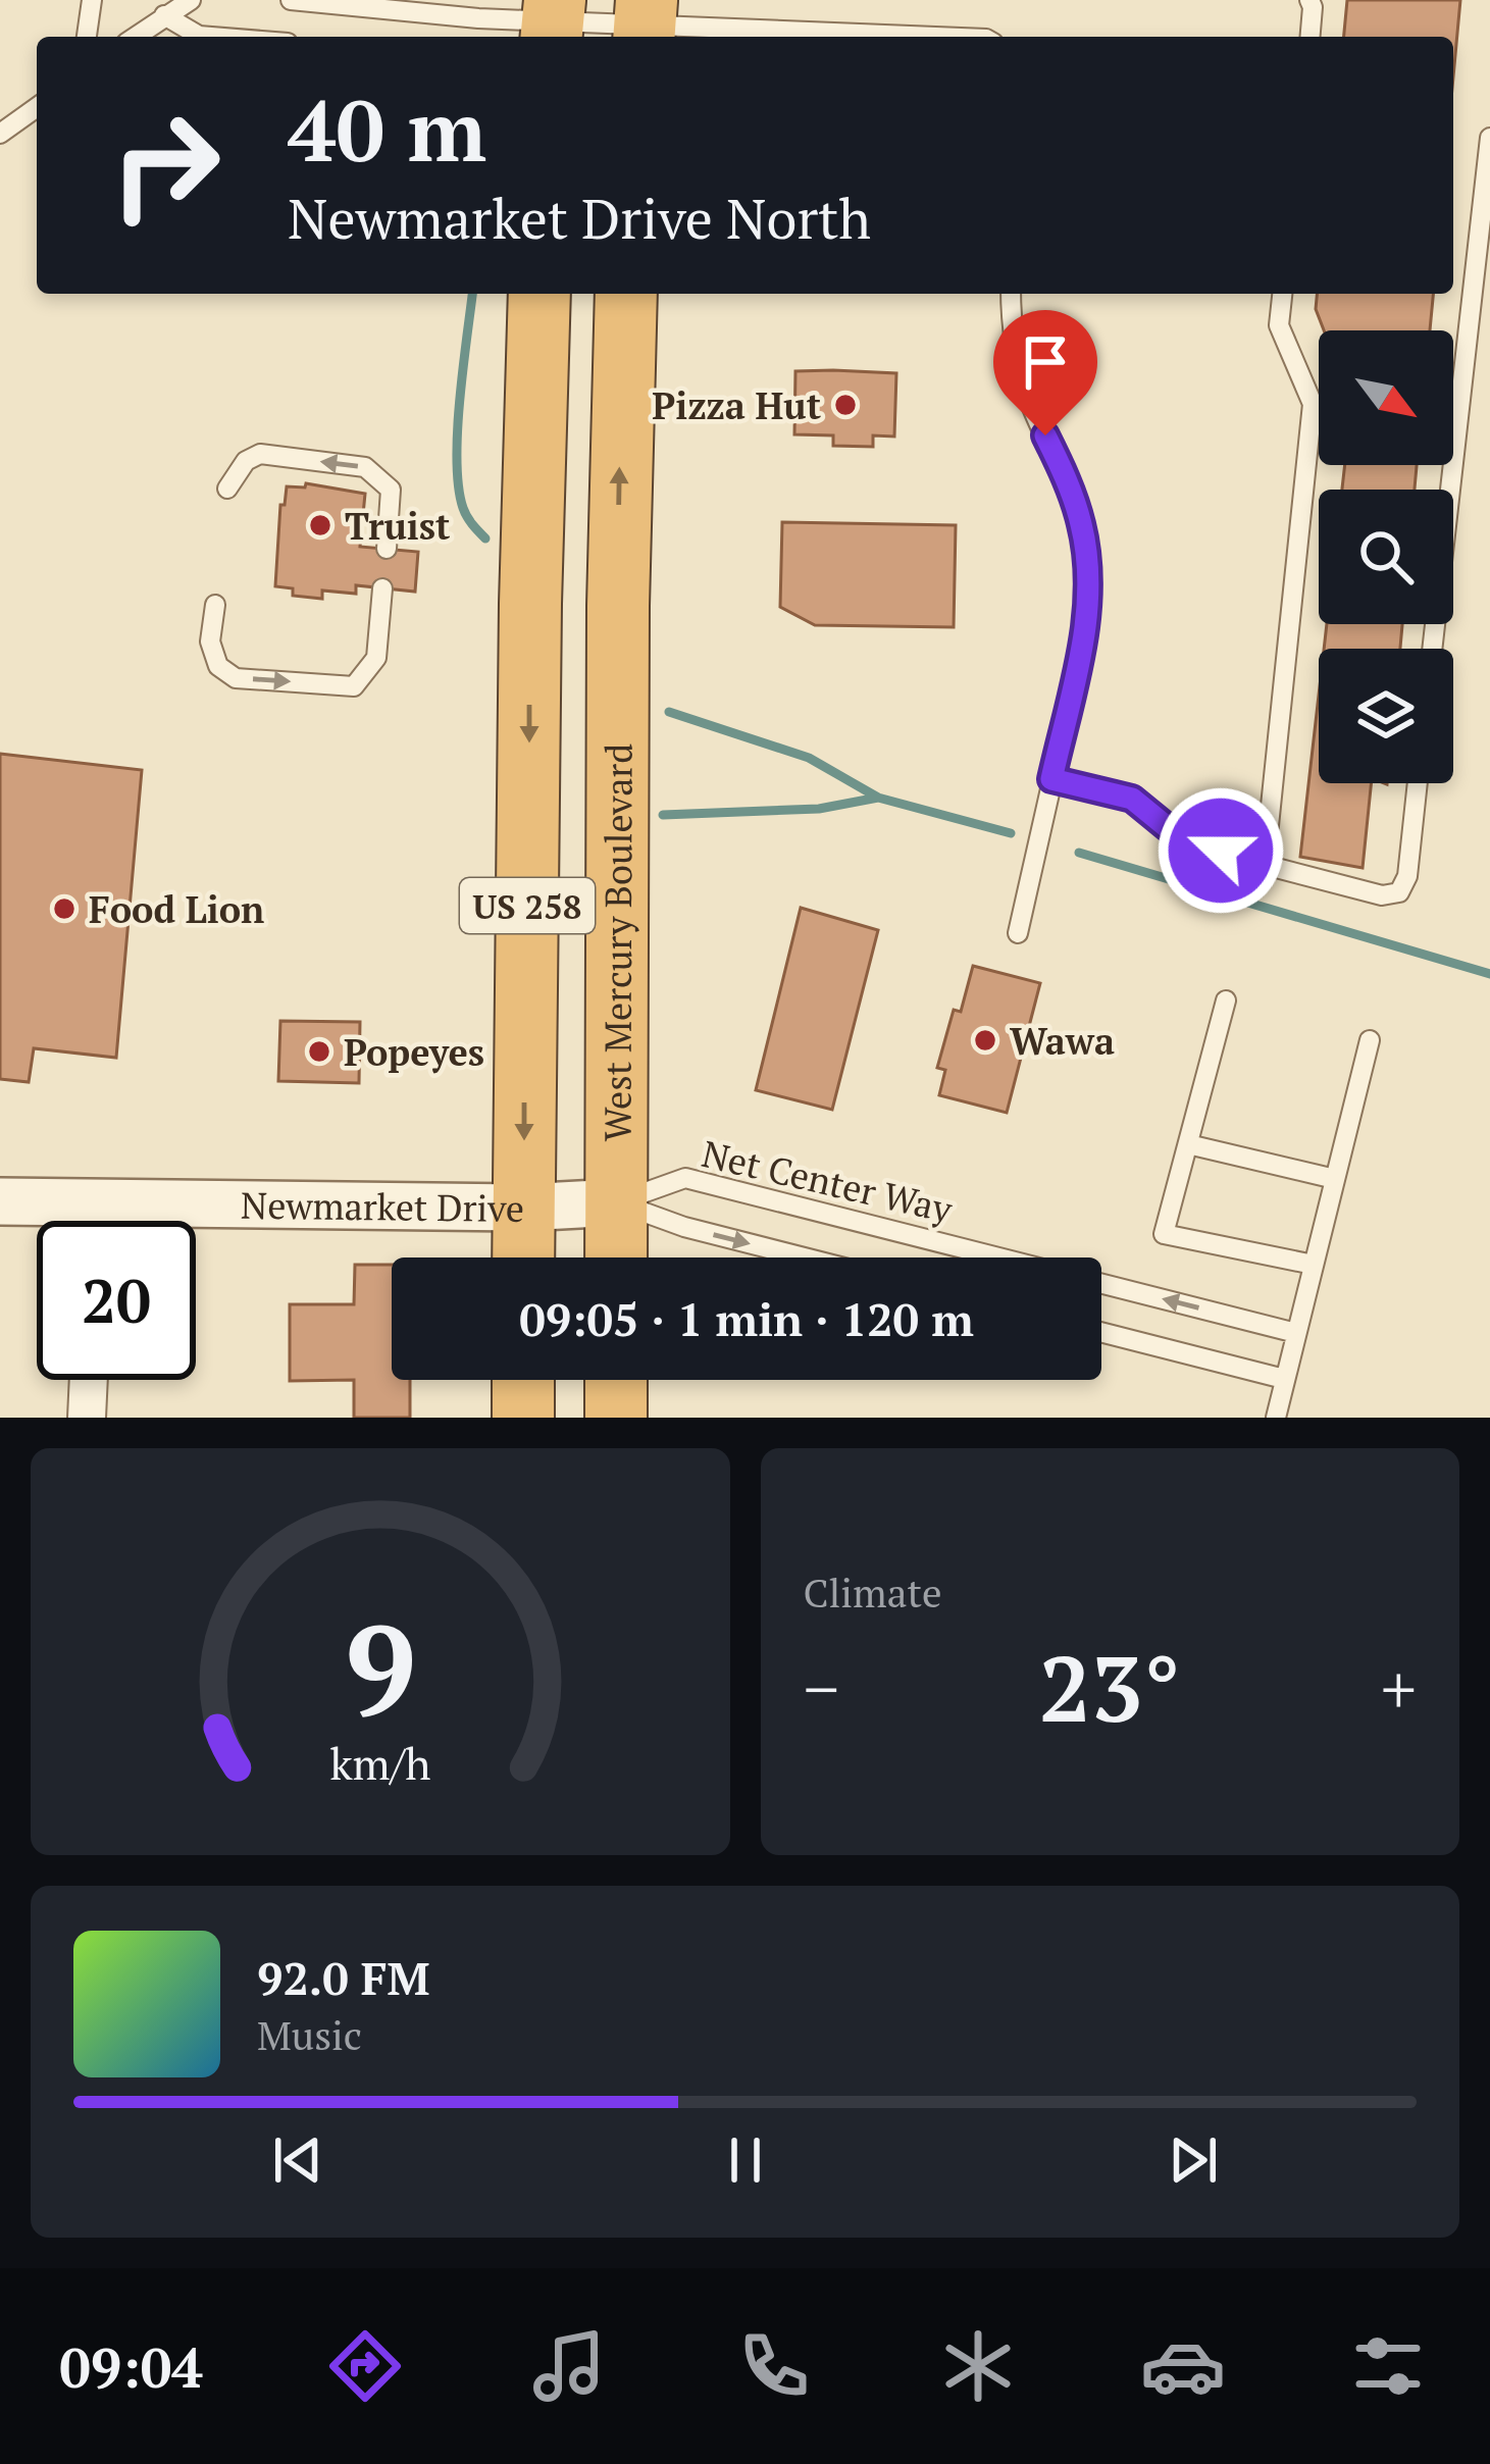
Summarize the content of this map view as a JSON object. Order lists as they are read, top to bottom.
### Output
{
  "streets": {
    "highway": ["US 258", "West Mercury Boulevard"],
    "street": ["Newmarket Drive"],
    "lane": ["Net Center Way"]
  },
  "crossings": [
    ["US 258", "Newmarket Drive"],
    ["West Mercury Boulevard", "Net Center Way"],
    ["West Mercury Boulevard", "Newmarket Drive"],
    ["Net Center Way", "Newmarket Drive"]
  ],
  "places": [
    "Pizza Hut",
    "Truist",
    "Food Lion",
    "Wawa",
    "Popeyes"
  ],
  "north": "bottom right",
  "page": {
    "turn": ["40 m", "Newmarket Drive North"],
    "limit": "20",
    "trip": "09:05 · 1 min · 120 m",
    "tile": "Climate",
    "heat": ["−", "23°", "+"],
    "song": ["92.0 FM", "Music"],
    "tabs": "09:04",
    "gauge": ["9", "km/h"]
  }
}
